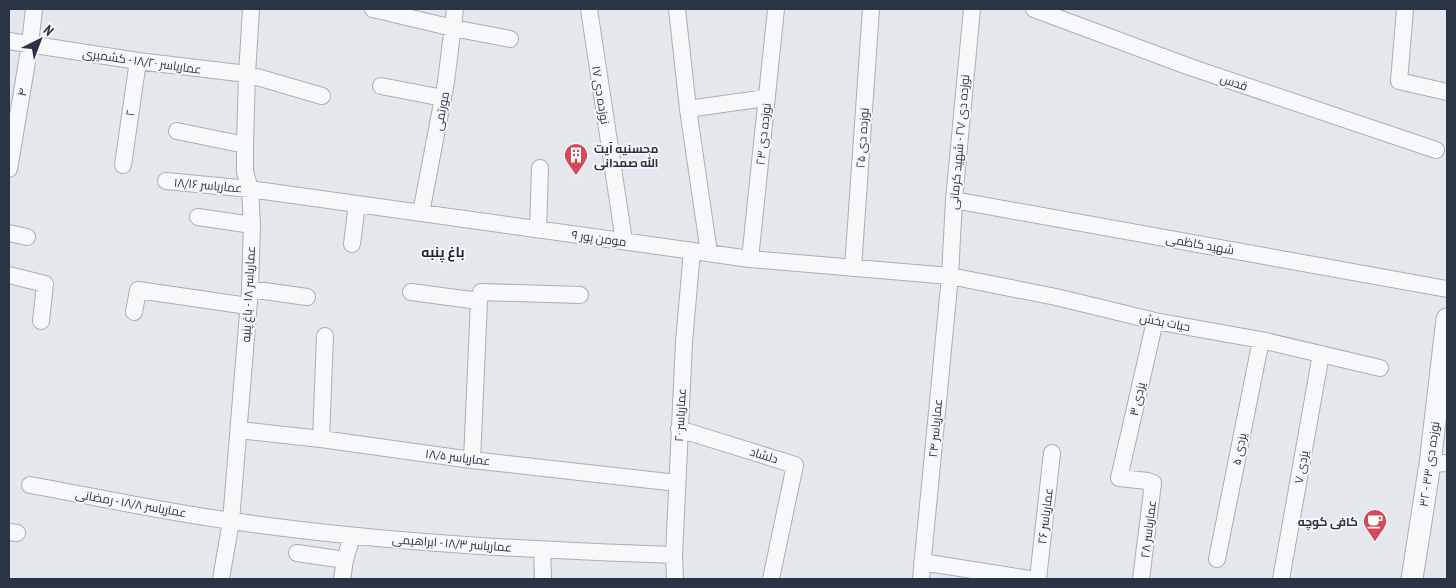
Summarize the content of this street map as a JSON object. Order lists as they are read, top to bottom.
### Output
{
  "streets": {
    "street": [
      "عماریاسر ۱۸/۲۰ - کشمیری",
      "قدس",
      "۴",
      "نوزده دی ۱۷",
      "مورتمی",
      "۲",
      "نوزده دی ۲۳",
      "نوزده دی ۲۵",
      "نوزده دی ۲۷ - شهید کرمانی",
      "عماریاسر ۱۸/۱۶",
      "مومن پور ۹",
      "شهید کاظمی",
      "عماریاسر ۱۸ - باغ پنبه",
      "حیات بخش",
      "یزدی ۳",
      "عماریاسر ۲۰",
      "عماریاسر ۲۴",
      "یزدی ۵",
      "دلشاد",
      "عماریاسر ۱۸/۵",
      "۳۲ - نوزده دی ۳۳",
      "یزدی ۷",
      "عماریاسر ۱۸/۸ - رمضانی",
      "عماریاسر ۲۶",
      "عماریاسر ۲۸",
      "عماریاسر ۱۸/۳ - ابراهیمی"
    ]
  },
  "crossings": [
    ["عماریاسر ۱۸/۲۰ - کشمیری", "۴"],
    ["عماریاسر ۱۸/۲۰ - کشمیری", "۲"],
    ["عماریاسر ۱۸/۲۰ - کشمیری", "عماریاسر ۱۸ - باغ پنبه"],
    ["نوزده دی ۱۷", "مومن پور ۹"],
    ["مورتمی", "مومن پور ۹"],
    ["نوزده دی ۲۳", "مومن پور ۹"],
    ["نوزده دی ۲۵", "مومن پور ۹"],
    ["نوزده دی ۲۷ - شهید کرمانی", "مومن پور ۹"],
    ["نوزده دی ۲۷ - شهید کرمانی", "شهید کاظمی"],
    ["نوزده دی ۲۷ - شهید کرمانی", "حیات بخش"],
    ["نوزده دی ۲۷ - شهید کرمانی", "عماریاسر ۲۴"],
    ["عماریاسر ۱۸/۱۶", "مومن پور ۹"],
    ["عماریاسر ۱۸/۱۶", "عماریاسر ۱۸ - باغ پنبه"],
    ["مومن پور ۹", "عماریاسر ۱۸ - باغ پنبه"],
    ["مومن پور ۹", "حیات بخش"],
    ["مومن پور ۹", "عماریاسر ۲۰"],
    ["مومن پور ۹", "عماریاسر ۲۴"],
    ["عماریاسر ۱۸ - باغ پنبه", "عماریاسر ۱۸/۵"],
    ["عماریاسر ۱۸ - باغ پنبه", "عماریاسر ۱۸/۸ - رمضانی"],
    ["عماریاسر ۱۸ - باغ پنبه", "عماریاسر ۱۸/۳ - ابراهیمی"],
    ["حیات بخش", "یزدی ۳"],
    ["حیات بخش", "عماریاسر ۲۴"],
    ["حیات بخش", "یزدی ۵"],
    ["حیات بخش", "یزدی ۷"],
    ["یزدی ۳", "عماریاسر ۲۸"],
    ["عماریاسر ۲۰", "دلشاد"],
    ["عماریاسر ۲۰", "عماریاسر ۱۸/۵"],
    ["عماریاسر ۲۰", "عماریاسر ۱۸/۳ - ابراهیمی"],
    ["عماریاسر ۱۸/۸ - رمضانی", "عماریاسر ۱۸/۳ - ابراهیمی"]
  ],
  "districts": ["باغ پنبه"],
  "places": {
    "building": ["محسنیه آیت الله صمدانی"],
    "cafe": ["کافی کوچه"]
  },
  "north": "top right"
}
